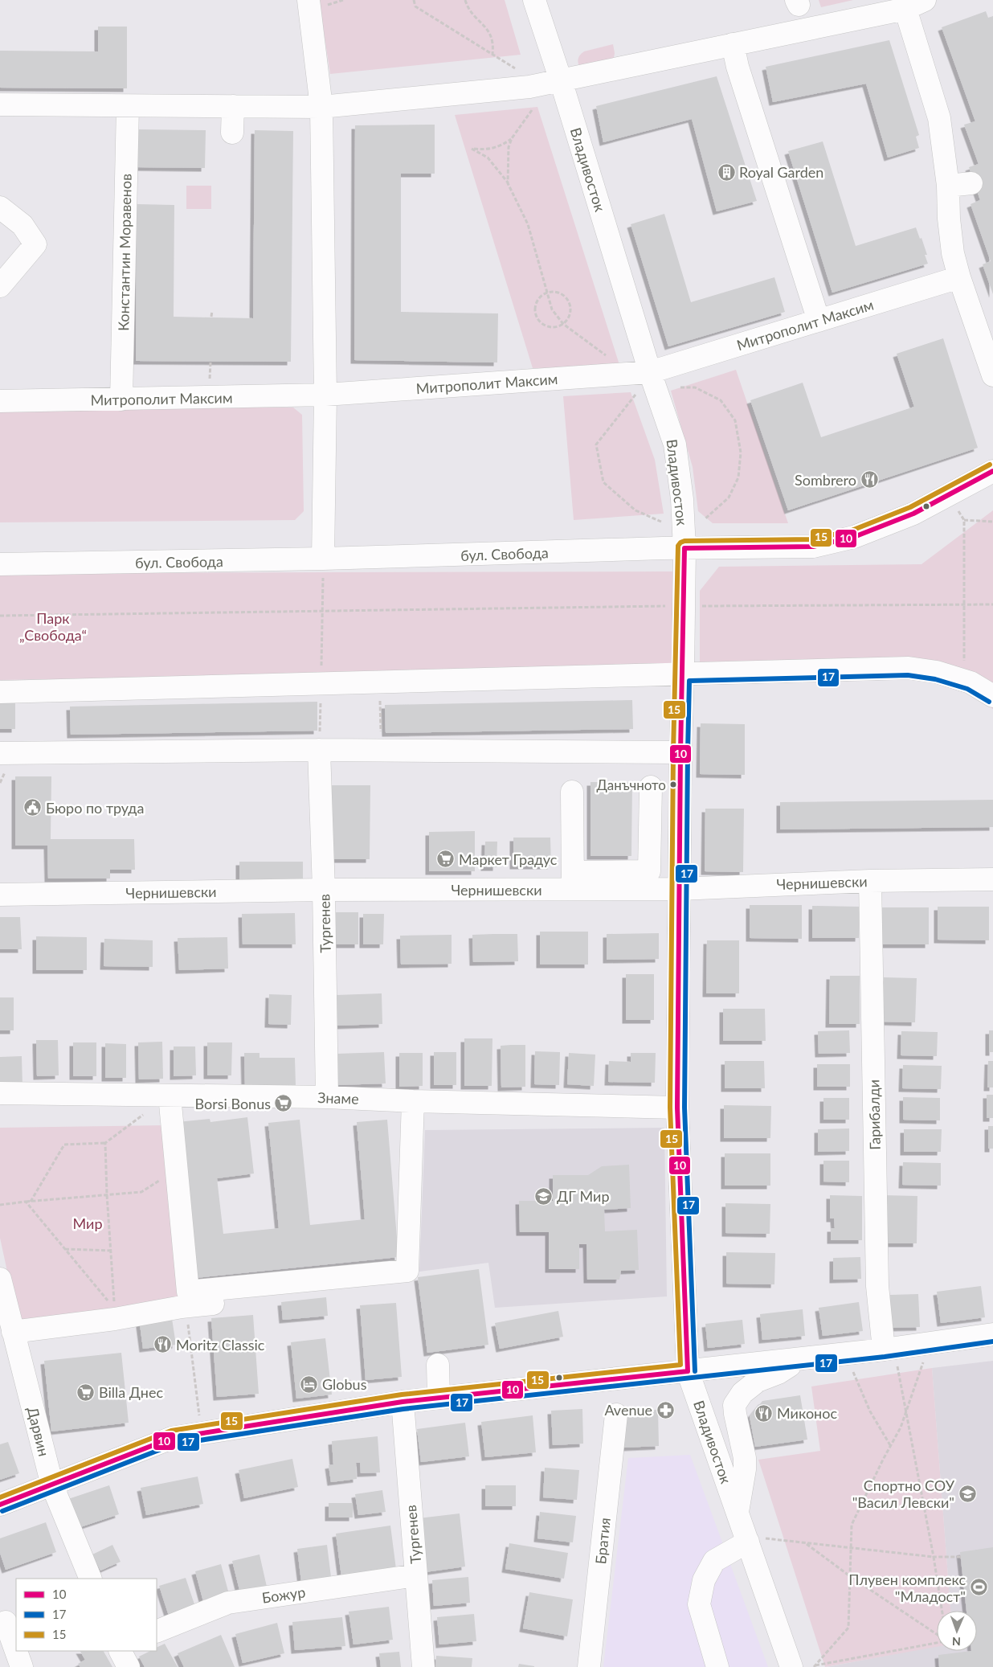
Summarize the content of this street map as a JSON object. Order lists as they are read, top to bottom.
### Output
{
  "streets": {
    "street": [
      "Владивосток",
      "Константин Моравенов",
      "Митрополит Максим",
      "бул. Свобода",
      "Чернишевски",
      "Тургенев",
      "Знаме",
      "Гарибалди",
      "Дарвин",
      "Братия",
      "Божур"
    ]
  },
  "crossings": [
    ["Владивосток", "Митрополит Максим"],
    ["Владивосток", "бул. Свобода"],
    ["Владивосток", "Чернишевски"],
    ["Владивосток", "Знаме"],
    ["Константин Моравенов", "Митрополит Максим"],
    ["Чернишевски", "Тургенев"],
    ["Чернишевски", "Гарибалди"],
    ["Тургенев", "Знаме"],
    ["Тургенев", "Божур"]
  ],
  "parks": ["Парк „Свобода“", "Мир"],
  "places": {
    "building": ["Royal Garden"],
    "restaurant": ["Sombrero", "Moritz Classic", "Миконос"],
    "other": ["Данъчното"],
    "public building": ["Бюро по труда"],
    "supermarket": ["Маркет Градус", "Borsi Bonus", "Billa Днес"],
    "school or university": ["ДГ Мир", "Спортно СОУ \"Васил Левски\""],
    "hotel": ["Globus"],
    "pharmacy": ["Avenue"],
    "sports": ["Плувен комплекс \"Младост\""]
  },
  "lines": ["transit line 15", "transit line 10", "transit line 17"],
  "legend": ["10", "17", "15"],
  "north": "bottom"
}
